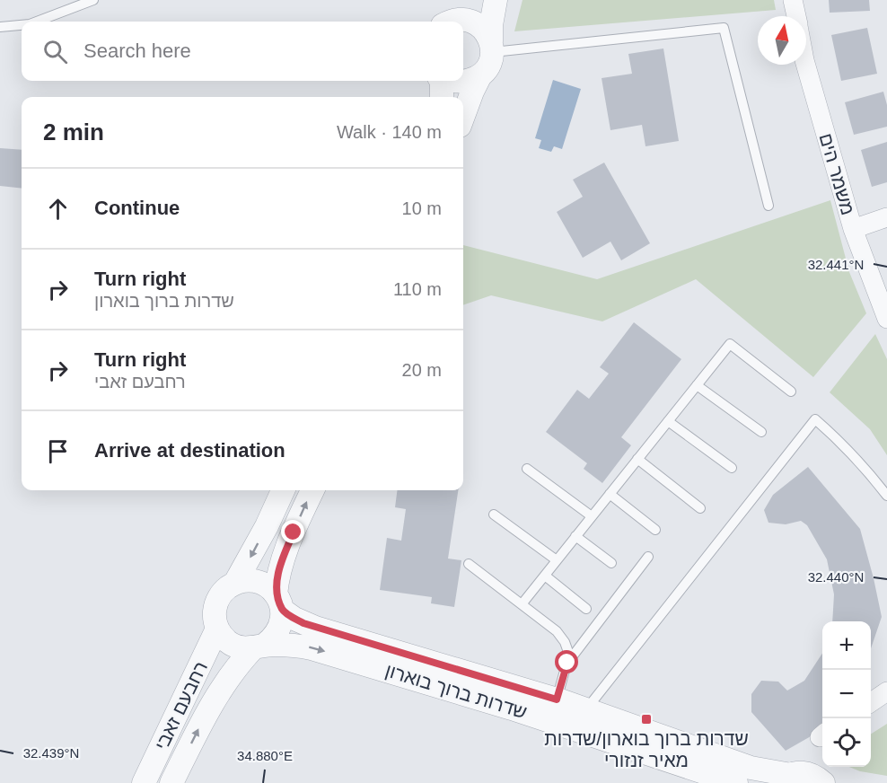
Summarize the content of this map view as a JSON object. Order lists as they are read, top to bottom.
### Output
{
  "streets": {
    "street": ["משמר הים", "שדרות ברוך בוארון", "רחבעם זאבי"]
  },
  "crossings": [
    ["שדרות ברוך בוארון", "רחבעם זאבי"]
  ],
  "places": {
    "transit": ["שדרות ברוך בוארון/שדרות מאיר זנזורי"]
  },
  "north": "top",
  "page": {
    "search": "Search here",
    "heading": ["2 min", "Walk · 140 m"],
    "list": [
      ["Continue", "10 m"],
      ["Turn right", "שדרות ברוך בוארון", "110 m"],
      ["Turn right", "רחבעם זאבי", "20 m"],
      "Arrive at destination"
    ],
    "map_buttons": ["+", "−"]
  },
  "coordinates": [
    "32.441°N",
    "32.440°N",
    "32.439°N",
    "34.880°E"
  ]
}
